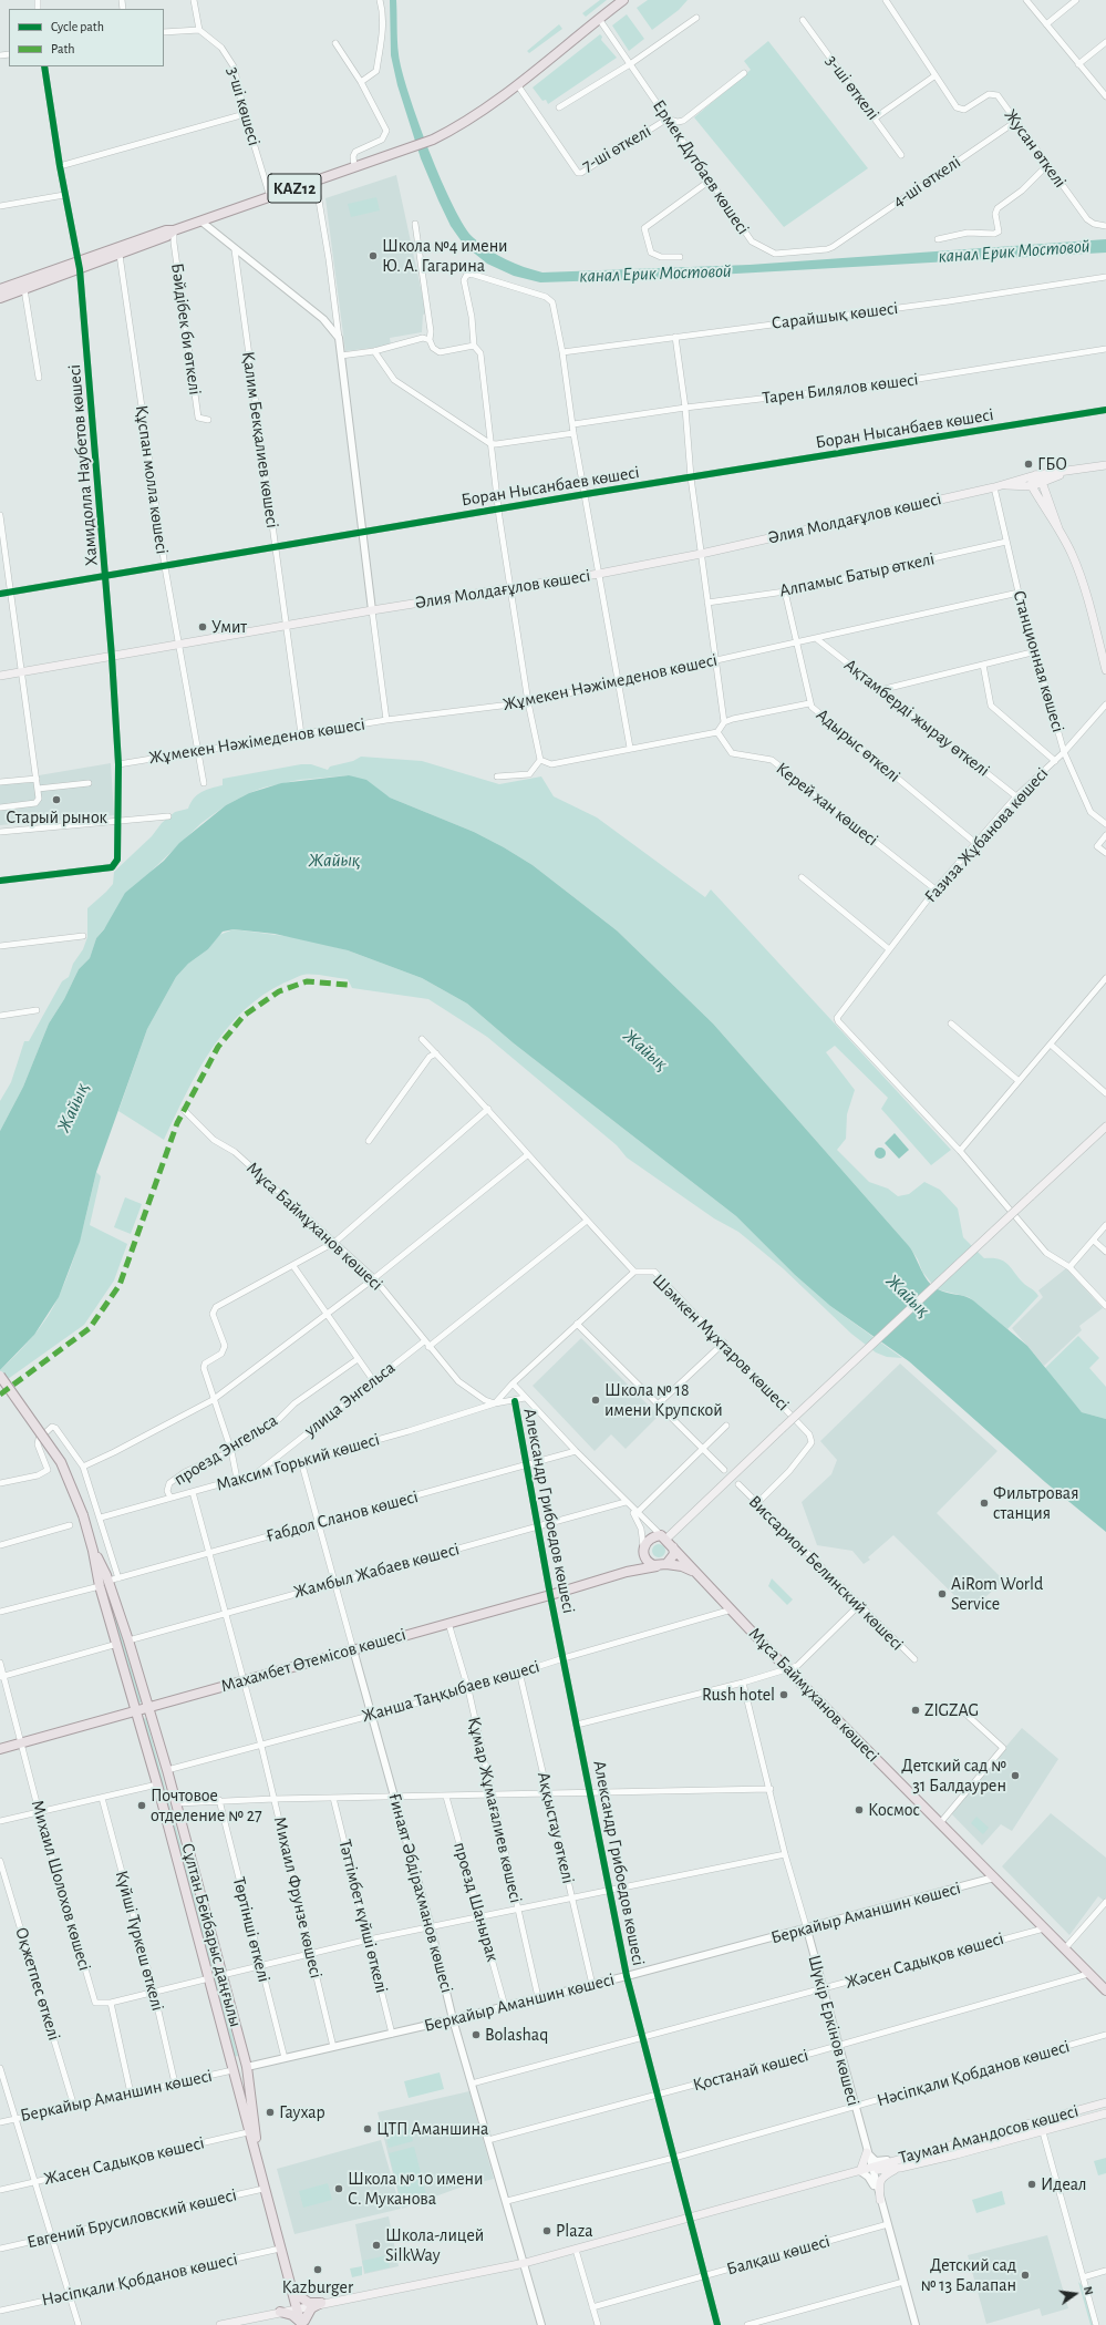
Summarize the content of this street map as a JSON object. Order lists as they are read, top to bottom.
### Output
{
  "streets": {
    "main road": [
      "KAZ12",
      "Әлия Молдағұлов көшесі",
      "Мұса Баймұханов көшесі",
      "Махамбет Өтемісов көшесі",
      "Сұлтан Бейбарыс даңғылы",
      "Тауман Амандосов көшесі"
    ],
    "street": [
      "3-шi өткелi",
      "3-ші көшесі",
      "7-шi өткелi",
      "Жусан өткелі",
      "Ермек Дүтбаев көшесi",
      "4-шi өткелi",
      "Сарайшық көшесі",
      "Бәйдібек би өткелі",
      "Тарен Билялов көшесі",
      "Боран Нысанбаев көшесі",
      "Қалим Бекқалиев көшесі",
      "Хамидолла Наубетов көшесі",
      "Құспан молла көшесі",
      "Алпамыс Батыр өткелі",
      "Станционная көшесі",
      "Жұмекен Нәжімеденов көшесі",
      "Ақтамберді жырау өткелі",
      "Адырыс өткелі",
      "Керей хан көшесі",
      "Ғазиза Жұбанова көшесі",
      "Шәмкен Мұхтаров көшесі",
      "улица Энгельса",
      "проезд Энгельса",
      "Максим Горький көшесі",
      "Александр Грибоедов көшесі",
      "Ғабдол Сланов көшесі",
      "Жамбыл Жабаев көшесі",
      "Виссарион Белинский көшесі",
      "Жанша Таңқыбаев көшесі",
      "Құмар Жұмағалиев көшесі",
      "Аққыстау өткелі",
      "Михаил Шолохов көшесі",
      "Ғинаят Әбдірахманов көшесі",
      "Михаил Фрунзе көшесі",
      "проезд Шанырак",
      "Беркайыр Аманшин көшесі",
      "Тәттімбет күйші өткелі",
      "Төртінші өткелі",
      "Күйші Түркеш өткелі",
      "Жәсен Садықов көшесі",
      "Оқжетпес өткелі",
      "Шүкір Еркінов көшесі",
      "Қостанай көшесі",
      "Нәсіпқали Қобданов көшесі",
      "Жасен Садықов көшесі",
      "Евгений Брусиловский көшесі",
      "Балқаш көшесі"
    ]
  },
  "crossings": [
    ["3-ші көшесі", "KAZ12"],
    ["7-шi өткелi", "Ермек Дүтбаев көшесi"],
    ["7-шi өткелi", "KAZ12"],
    ["Жусан өткелі", "4-шi өткелi"],
    ["Ермек Дүтбаев көшесi", "4-шi өткелi"],
    ["Ермек Дүтбаев көшесi", "KAZ12"],
    ["KAZ12", "Бәйдібек би өткелі"],
    ["KAZ12", "Хамидолла Наубетов көшесі"],
    ["KAZ12", "Құспан молла көшесі"],
    ["Боран Нысанбаев көшесі", "Қалим Бекқалиев көшесі"],
    ["Боран Нысанбаев көшесі", "Хамидолла Наубетов көшесі"],
    ["Боран Нысанбаев көшесі", "Құспан молла көшесі"],
    ["Қалим Бекқалиев көшесі", "Әлия Молдағұлов көшесі"],
    ["Қалим Бекқалиев көшесі", "Жұмекен Нәжімеденов көшесі"],
    ["Хамидолла Наубетов көшесі", "Әлия Молдағұлов көшесі"],
    ["Хамидолла Наубетов көшесі", "Жұмекен Нәжімеденов көшесі"],
    ["Құспан молла көшесі", "Әлия Молдағұлов көшесі"],
    ["Құспан молла көшесі", "Жұмекен Нәжімеденов көшесі"],
    ["Әлия Молдағұлов көшесі", "Станционная көшесі"],
    ["Алпамыс Батыр өткелі", "Станционная көшесі"],
    ["Алпамыс Батыр өткелі", "Адырыс өткелі"],
    ["Станционная көшесі", "Жұмекен Нәжімеденов көшесі"],
    ["Станционная көшесі", "Ғазиза Жұбанова көшесі"],
    ["Жұмекен Нәжімеденов көшесі", "Ақтамберді жырау өткелі"],
    ["Жұмекен Нәжімеденов көшесі", "Адырыс өткелі"],
    ["Ақтамберді жырау өткелі", "Ғазиза Жұбанова көшесі"],
    ["Адырыс өткелі", "Ғазиза Жұбанова көшесі"],
    ["Керей хан көшесі", "Ғазиза Жұбанова көшесі"],
    ["Мұса Баймұханов көшесі", "улица Энгельса"],
    ["Мұса Баймұханов көшесі", "Максим Горький көшесі"],
    ["Мұса Баймұханов көшесі", "Махамбет Өтемісов көшесі"],
    ["Мұса Баймұханов көшесі", "Жанша Таңқыбаев көшесі"],
    ["Мұса Баймұханов көшесі", "Беркайыр Аманшин көшесі"],
    ["Мұса Баймұханов көшесі", "Жәсен Садықов көшесі"],
    ["Мұса Баймұханов көшесі", "Қостанай көшесі"],
    ["Шәмкен Мұхтаров көшесі", "улица Энгельса"],
    ["Шәмкен Мұхтаров көшесі", "Виссарион Белинский көшесі"],
    ["улица Энгельса", "Максим Горький көшесі"],
    ["проезд Энгельса", "Максим Горький көшесі"],
    ["Максим Горький көшесі", "Александр Грибоедов көшесі"],
    ["Максим Горький көшесі", "Ғинаят Әбдірахманов көшесі"],
    ["Максим Горький көшесі", "Михаил Фрунзе көшесі"],
    ["Александр Грибоедов көшесі", "Ғабдол Сланов көшесі"],
    ["Александр Грибоедов көшесі", "Жамбыл Жабаев көшесі"],
    ["Александр Грибоедов көшесі", "Махамбет Өтемісов көшесі"],
    ["Александр Грибоедов көшесі", "Жанша Таңқыбаев көшесі"],
    ["Александр Грибоедов көшесі", "Беркайыр Аманшин көшесі"],
    ["Александр Грибоедов көшесі", "Жәсен Садықов көшесі"],
    ["Александр Грибоедов көшесі", "Қостанай көшесі"],
    ["Александр Грибоедов көшесі", "Нәсіпқали Қобданов көшесі"],
    ["Александр Грибоедов көшесі", "Тауман Амандосов көшесі"],
    ["Александр Грибоедов көшесі", "Балқаш көшесі"],
    ["Ғабдол Сланов көшесі", "Ғинаят Әбдірахманов көшесі"],
    ["Ғабдол Сланов көшесі", "Михаил Фрунзе көшесі"],
    ["Ғабдол Сланов көшесі", "Сұлтан Бейбарыс даңғылы"],
    ["Жамбыл Жабаев көшесі", "Ғинаят Әбдірахманов көшесі"],
    ["Жамбыл Жабаев көшесі", "Михаил Фрунзе көшесі"],
    ["Жамбыл Жабаев көшесі", "Сұлтан Бейбарыс даңғылы"],
    ["Махамбет Өтемісов көшесі", "Құмар Жұмағалиев көшесі"],
    ["Махамбет Өтемісов көшесі", "Михаил Шолохов көшесі"],
    ["Махамбет Өтемісов көшесі", "Ғинаят Әбдірахманов көшесі"],
    ["Махамбет Өтемісов көшесі", "Михаил Фрунзе көшесі"],
    ["Махамбет Өтемісов көшесі", "Сұлтан Бейбарыс даңғылы"],
    ["Жанша Таңқыбаев көшесі", "Құмар Жұмағалиев көшесі"],
    ["Жанша Таңқыбаев көшесі", "Аққыстау өткелі"],
    ["Жанша Таңқыбаев көшесі", "Ғинаят Әбдірахманов көшесі"],
    ["Жанша Таңқыбаев көшесі", "Михаил Фрунзе көшесі"],
    ["Жанша Таңқыбаев көшесі", "Сұлтан Бейбарыс даңғылы"],
    ["Құмар Жұмағалиев көшесі", "Беркайыр Аманшин көшесі"],
    ["Аққыстау өткелі", "Беркайыр Аманшин көшесі"],
    ["Ғинаят Әбдірахманов көшесі", "Беркайыр Аманшин көшесі"],
    ["Ғинаят Әбдірахманов көшесі", "Жәсен Садықов көшесі"],
    ["Ғинаят Әбдірахманов көшесі", "Қостанай көшесі"],
    ["Ғинаят Әбдірахманов көшесі", "Нәсіпқали Қобданов көшесі"],
    ["Ғинаят Әбдірахманов көшесі", "Тауман Амандосов көшесі"],
    ["Михаил Фрунзе көшесі", "Беркайыр Аманшин көшесі"],
    ["проезд Шанырак", "Беркайыр Аманшин көшесі"],
    ["Беркайыр Аманшин көшесі", "Тәттімбет күйші өткелі"],
    ["Беркайыр Аманшин көшесі", "Төртінші өткелі"],
    ["Беркайыр Аманшин көшесі", "Сұлтан Бейбарыс даңғылы"],
    ["Беркайыр Аманшин көшесі", "Күйші Түркеш өткелі"],
    ["Беркайыр Аманшин көшесі", "Оқжетпес өткелі"],
    ["Беркайыр Аманшин көшесі", "Шүкір Еркінов көшесі"],
    ["Сұлтан Бейбарыс даңғылы", "Нәсіпқали Қобданов көшесі"],
    ["Сұлтан Бейбарыс даңғылы", "Тауман Амандосов көшесі"],
    ["Сұлтан Бейбарыс даңғылы", "Жасен Садықов көшесі"],
    ["Сұлтан Бейбарыс даңғылы", "Евгений Брусиловский көшесі"],
    ["Жәсен Садықов көшесі", "Шүкір Еркінов көшесі"],
    ["Шүкір Еркінов көшесі", "Қостанай көшесі"],
    ["Шүкір Еркінов көшесі", "Нәсіпқали Қобданов көшесі"],
    ["Шүкір Еркінов көшесі", "Тауман Амандосов көшесі"],
    ["Шүкір Еркінов көшесі", "Балқаш көшесі"]
  ],
  "water": ["канал Ерик Мостовой", "Жайық"],
  "places": [
    "Школа №4 имени Ю. А. Гагарина",
    "ГБО",
    "Умит",
    "Старый рынок",
    "Школа № 18 имени Крупской",
    "Фильтровая станция",
    "AiRom World Service",
    "Rush hotel",
    "ZIGZAG",
    "Детский сад № 31 Балдаурен",
    "Почтовое отделение № 27",
    "Космос",
    "Bolashaq",
    "Гаухар",
    "ЦТП Аманшина",
    "Идеал",
    "Школа № 10 имени С. Муканова",
    "Plaza",
    "Школа-лицей SilkWay",
    "Kazburger",
    "Детский сад № 13 Балапан"
  ],
  "legend": ["Cycle path", "Path"],
  "north": "right"
}
